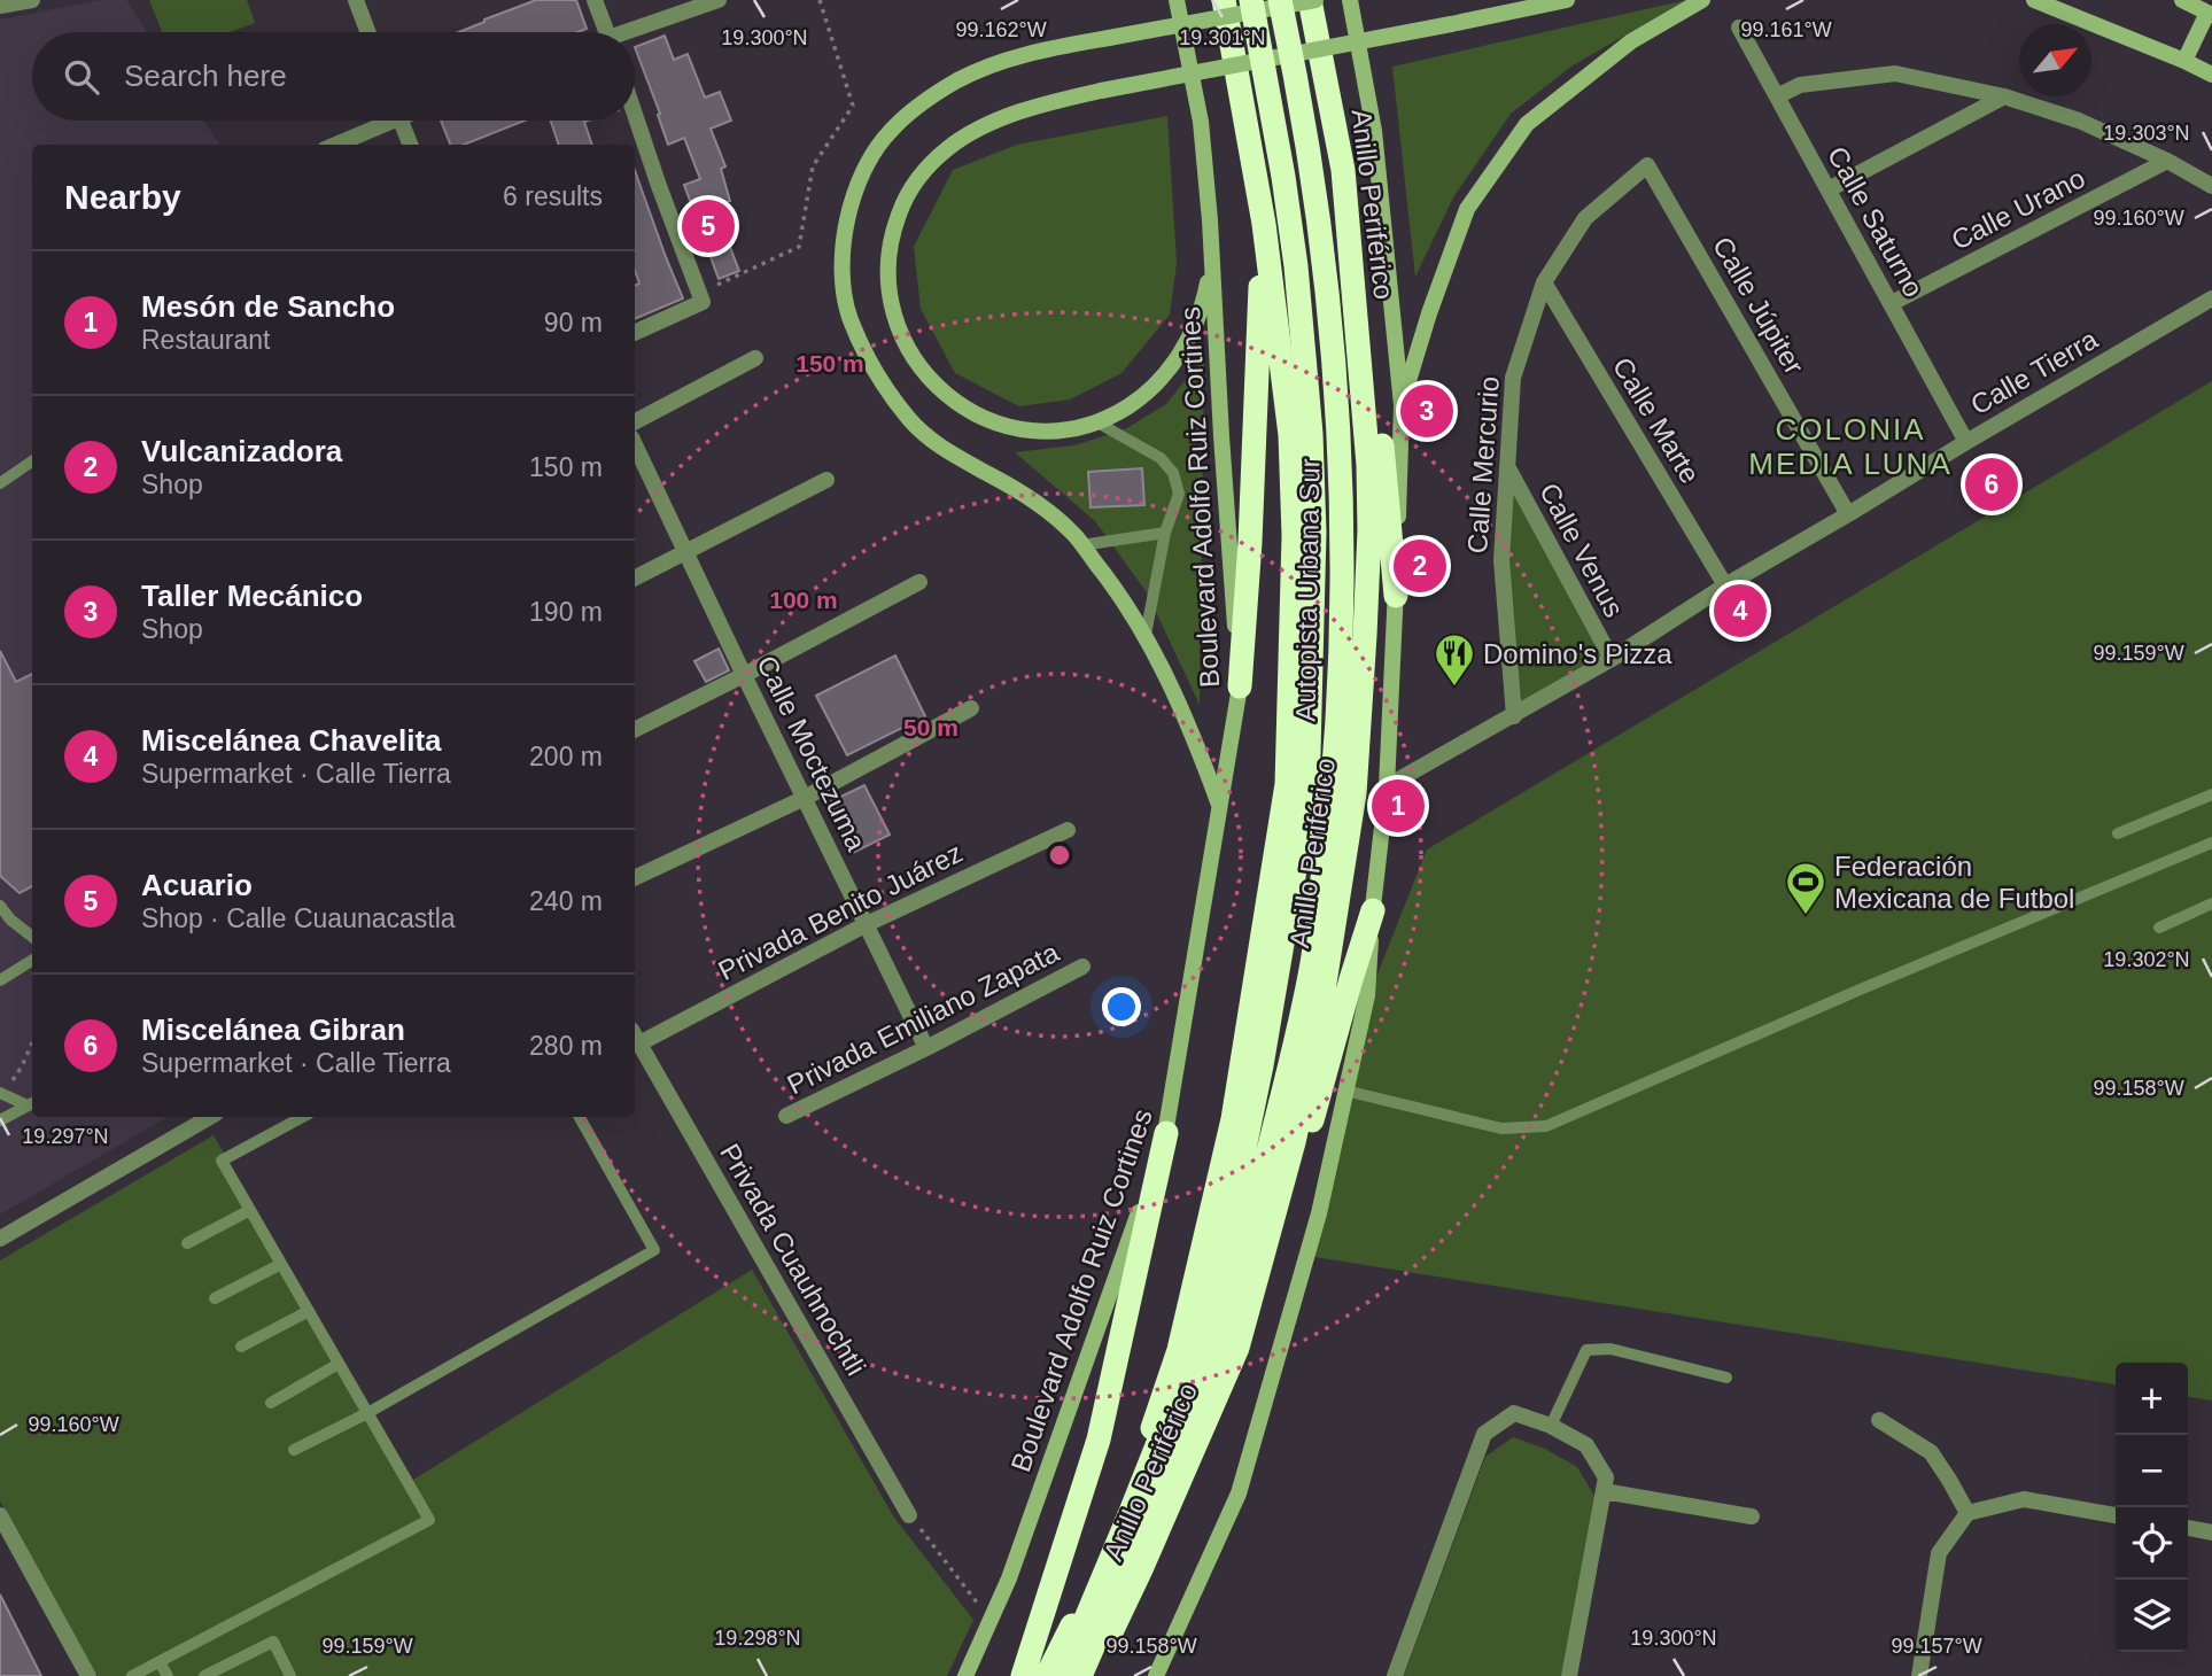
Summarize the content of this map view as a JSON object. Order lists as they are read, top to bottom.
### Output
{
  "streets": {
    "highway": ["Anillo Periférico", "Autopista Urbana Sur"],
    "main road": ["Boulevard Adolfo Ruiz Cortines"],
    "street": [
      "Calle Urano",
      "Calle Saturno",
      "Calle Júpiter",
      "Calle Tierra",
      "Calle Marte",
      "Calle Mercurio",
      "Calle Venus",
      "Calle Moctezuma",
      "Privada Benito Juárez",
      "Privada Emiliano Zapata",
      "Privada Cuauhnochtli"
    ]
  },
  "crossings": [
    ["Calle Urano", "Calle Saturno"],
    ["Calle Saturno", "Calle Tierra"],
    ["Calle Júpiter", "Calle Tierra"],
    ["Calle Júpiter", "Calle Mercurio"],
    ["Calle Tierra", "Calle Marte"],
    ["Calle Tierra", "Calle Mercurio"],
    ["Calle Tierra", "Calle Venus"],
    ["Calle Marte", "Calle Mercurio"],
    ["Calle Mercurio", "Calle Venus"],
    ["Calle Moctezuma", "Privada Benito Juárez"],
    ["Calle Moctezuma", "Privada Emiliano Zapata"],
    ["Privada Benito Juárez", "Privada Cuauhnochtli"]
  ],
  "districts": ["COLONIA MEDIA LUNA"],
  "places": {
    "restaurant": ["Domino's Pizza"],
    "sports": ["Federación Mexicana de Futbol"]
  },
  "north": "top right",
  "page": {
    "search": "Search here",
    "heading": ["Nearby", "6 results"],
    "pins": [
      "5",
      "3",
      "6",
      "2",
      "4",
      "1"
    ],
    "list": [
      {
        "mark": "1",
        "name": "Mesón de Sancho",
        "note": "Restaurant",
        "value": "90 m"
      },
      {
        "mark": "2",
        "name": "Vulcanizadora",
        "note": "Shop",
        "value": "150 m"
      },
      {
        "mark": "3",
        "name": "Taller Mecánico",
        "note": "Shop",
        "value": "190 m"
      },
      {
        "mark": "4",
        "name": "Miscelánea Chavelita",
        "note": "Supermarket · Calle Tierra",
        "value": "200 m"
      },
      {
        "mark": "5",
        "name": "Acuario",
        "note": "Shop · Calle Cuaunacastla",
        "value": "240 m"
      },
      {
        "mark": "6",
        "name": "Miscelánea Gibran",
        "note": "Supermarket · Calle Tierra",
        "value": "280 m"
      }
    ],
    "map_buttons": ["+", "−"]
  },
  "coordinates": [
    "99.162°W",
    "99.161°W",
    "19.300°N",
    "19.301°N",
    "19.303°N",
    "99.160°W",
    "99.159°W",
    "19.302°N",
    "99.158°W",
    "19.297°N",
    "19.298°N",
    "99.157°W"
  ],
  "rings": ["150 m", "100 m", "50 m"]
}
